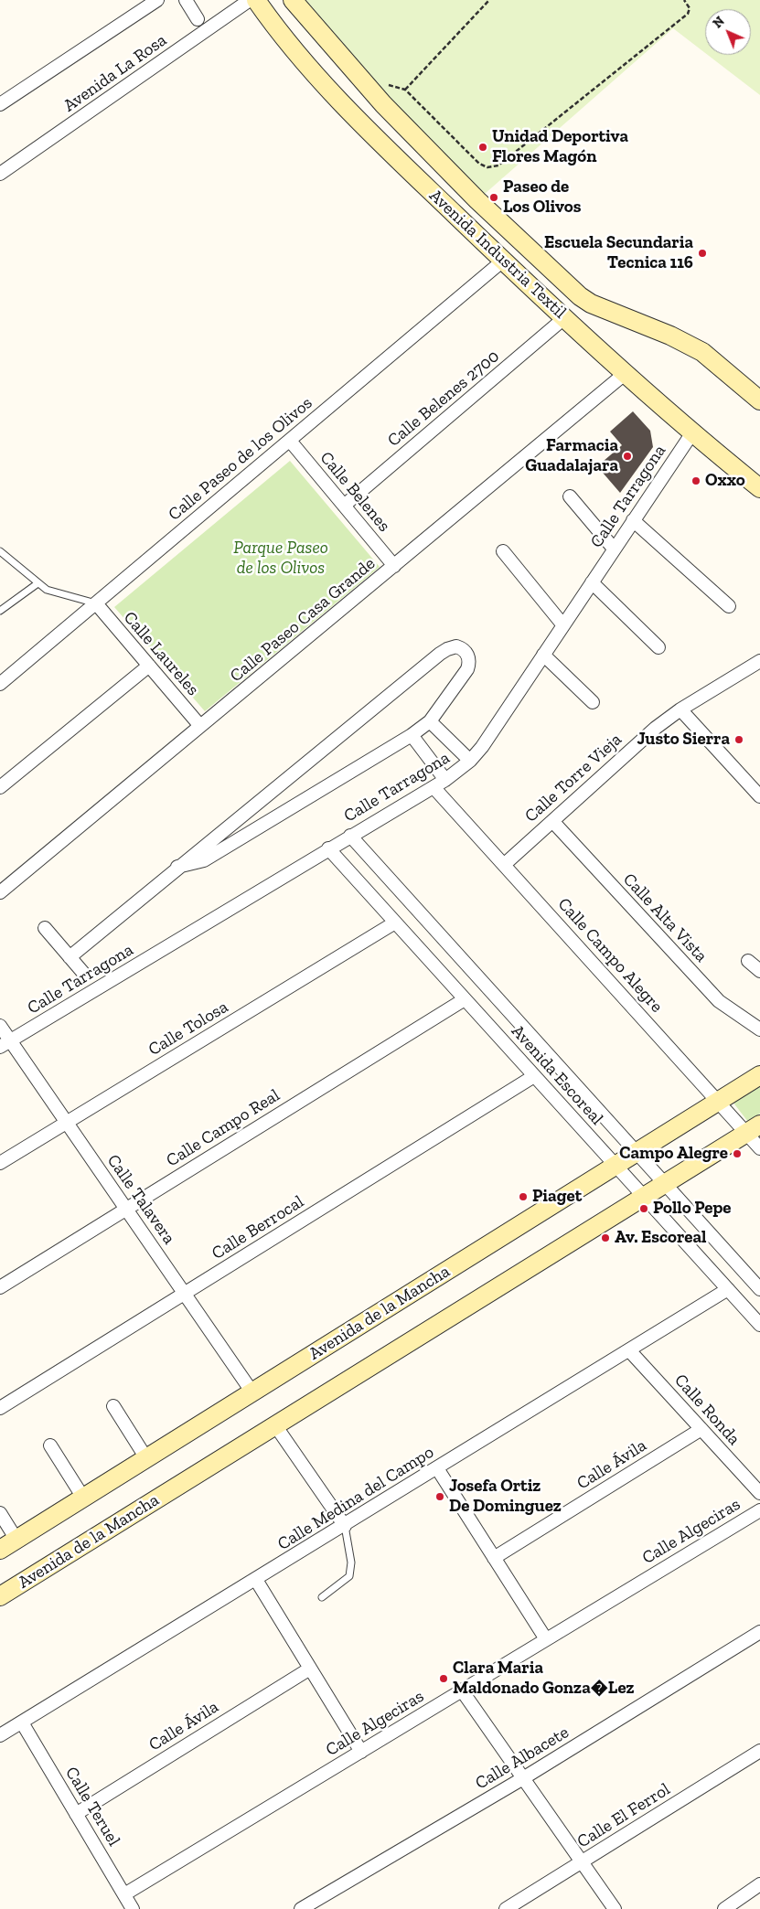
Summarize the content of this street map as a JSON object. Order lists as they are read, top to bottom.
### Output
{
  "streets": {
    "street": [
      "Avenida La Rosa",
      "Avenida Industria Textil",
      "Calle Belenes 2700",
      "Calle Paseo de los Olivos",
      "Calle Belenes",
      "Calle Tarragona",
      "Calle Paseo Casa Grande",
      "Calle Laureles",
      "Calle Torre Vieja",
      "Calle Alta Vista",
      "Calle Campo Alegre",
      "Calle Tolosa",
      "Avenida Escoreal",
      "Calle Campo Real",
      "Calle Talavera",
      "Calle Berrocal",
      "Avenida de la Mancha",
      "Calle Ronda",
      "Calle Ávila",
      "Calle Medina del Campo",
      "Calle Algeciras",
      "Calle Albacete",
      "Calle Teruel",
      "Calle El Ferrol"
    ]
  },
  "crossings": [
    ["Avenida Industria Textil", "Calle Belenes 2700"],
    ["Avenida Industria Textil", "Calle Paseo de los Olivos"],
    ["Avenida Industria Textil", "Calle Tarragona"],
    ["Avenida Industria Textil", "Calle Paseo Casa Grande"],
    ["Calle Belenes 2700", "Calle Belenes"],
    ["Calle Paseo de los Olivos", "Calle Belenes"],
    ["Calle Paseo de los Olivos", "Calle Laureles"],
    ["Calle Belenes", "Calle Paseo Casa Grande"],
    ["Calle Tarragona", "Calle Campo Alegre"],
    ["Calle Tarragona", "Avenida Escoreal"],
    ["Calle Tarragona", "Calle Talavera"],
    ["Calle Paseo Casa Grande", "Calle Laureles"],
    ["Calle Torre Vieja", "Calle Alta Vista"],
    ["Calle Torre Vieja", "Calle Campo Alegre"],
    ["Calle Campo Alegre", "Avenida de la Mancha"],
    ["Calle Tolosa", "Avenida Escoreal"],
    ["Calle Tolosa", "Calle Talavera"],
    ["Avenida Escoreal", "Calle Campo Real"],
    ["Avenida Escoreal", "Calle Berrocal"],
    ["Avenida Escoreal", "Avenida de la Mancha"],
    ["Avenida Escoreal", "Calle Medina del Campo"],
    ["Calle Campo Real", "Calle Talavera"],
    ["Calle Talavera", "Calle Berrocal"],
    ["Calle Talavera", "Avenida de la Mancha"],
    ["Calle Ronda", "Calle Ávila"],
    ["Calle Ronda", "Calle Medina del Campo"],
    ["Calle Ávila", "Calle Teruel"],
    ["Calle Medina del Campo", "Calle Teruel"],
    ["Calle Algeciras", "Calle Teruel"]
  ],
  "parks": ["Parque Paseo de los Olivos"],
  "places": [
    "Unidad Deportiva Flores Magón",
    "Paseo de Los Olivos",
    "Escuela Secundaria Tecnica 116",
    "Farmacia Guadalajara",
    "Oxxo",
    "Justo Sierra",
    "Campo Alegre",
    "Piaget",
    "Pollo Pepe",
    "Av. Escoreal",
    "Josefa Ortiz De Dominguez",
    "Clara Maria Maldonado Gonza�Lez"
  ],
  "north": "top left"
}
